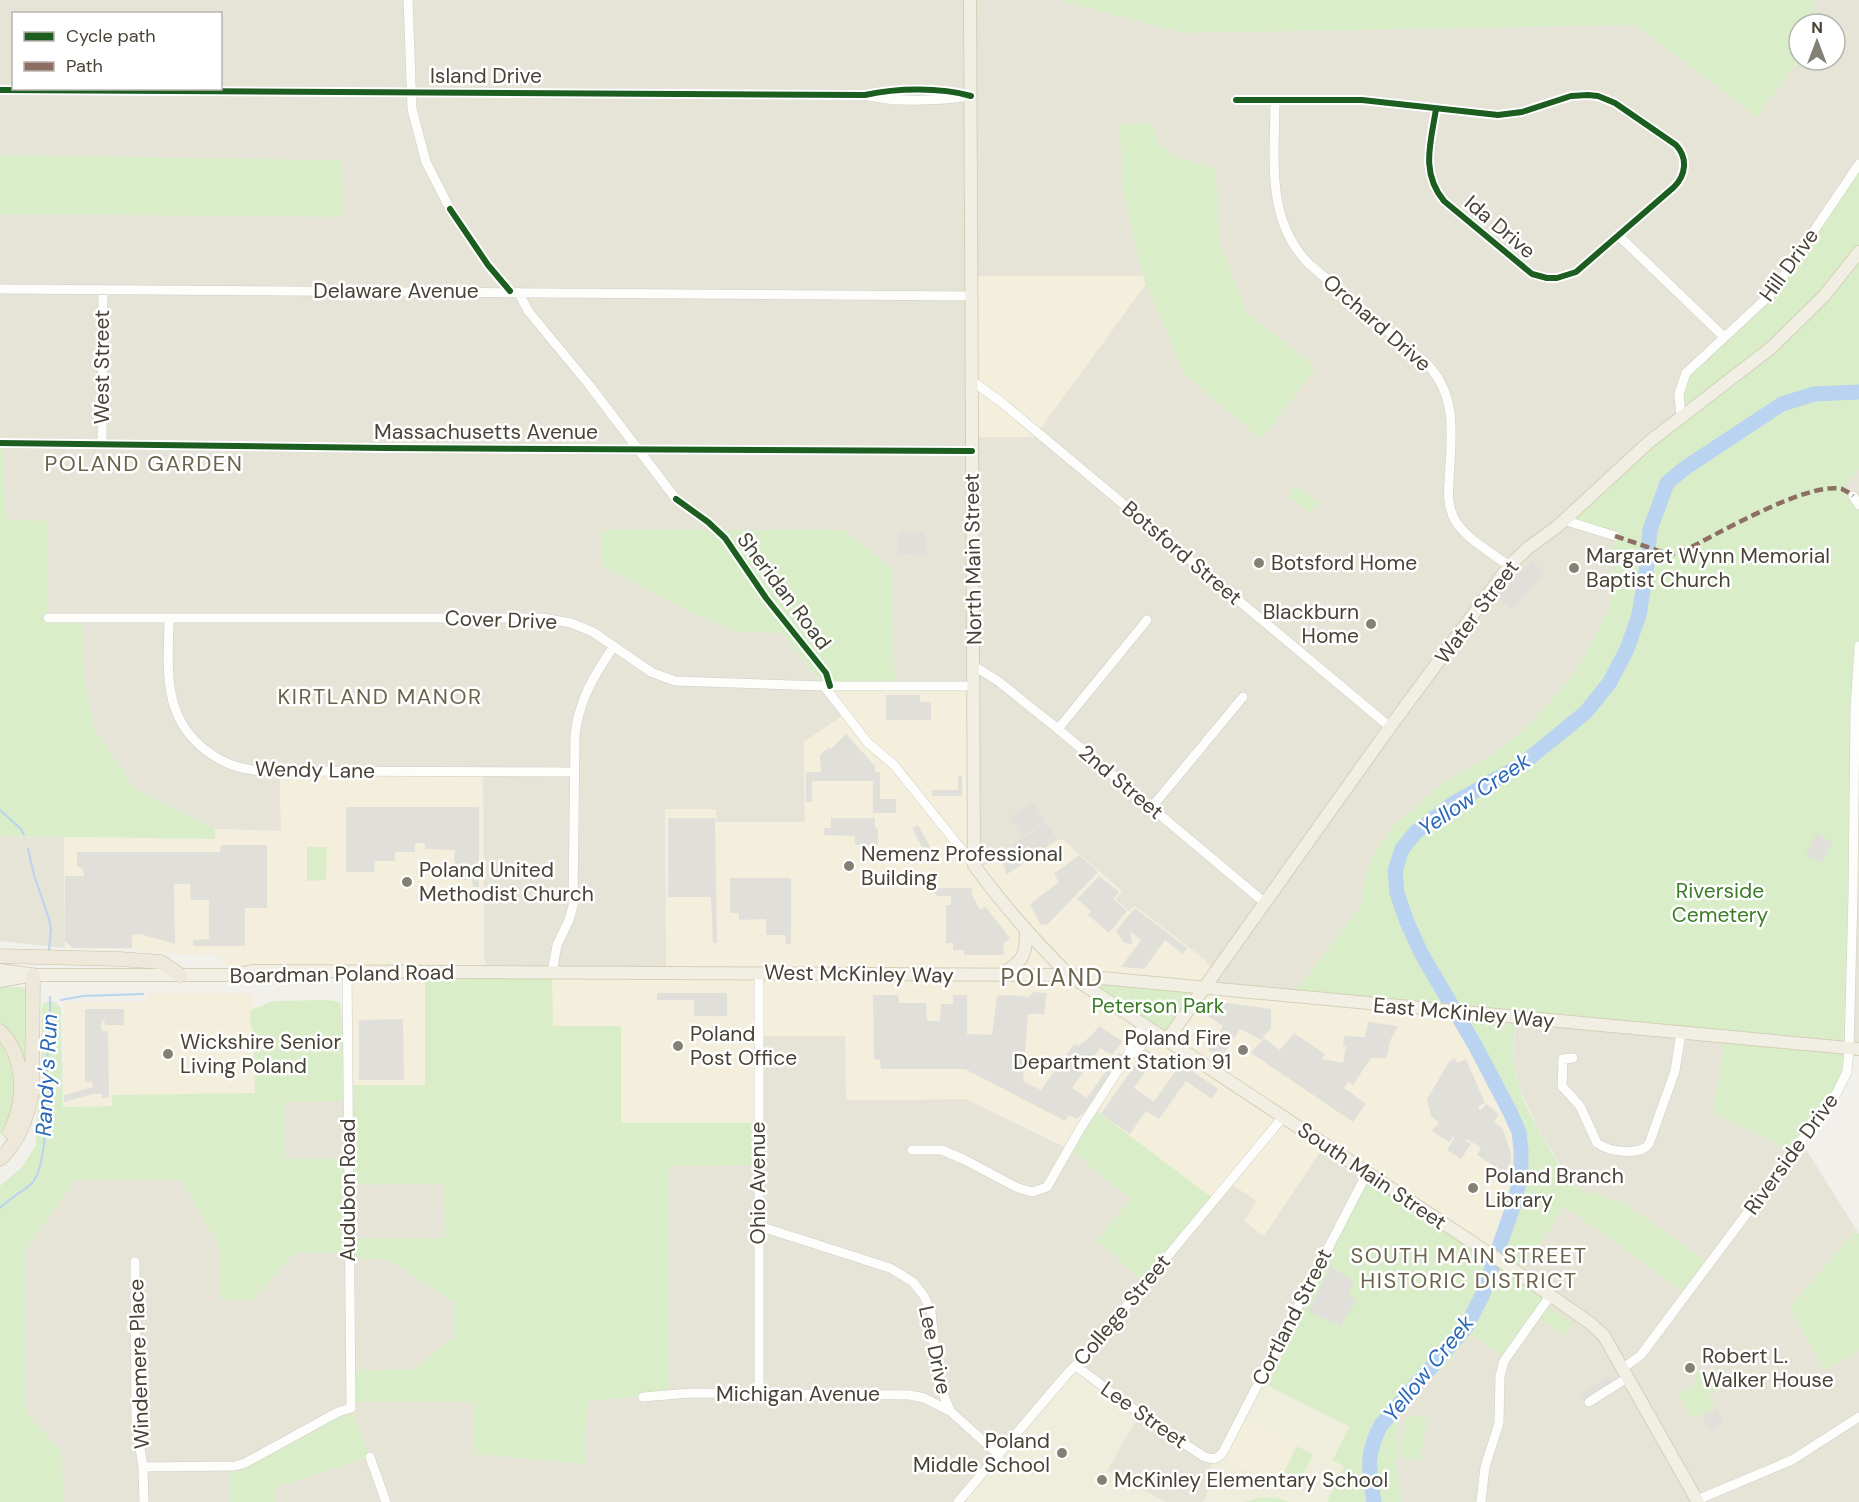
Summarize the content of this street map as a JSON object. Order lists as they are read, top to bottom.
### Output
{
  "streets": {
    "main road": [
      "North Main Street",
      "Water Street",
      "Boardman Poland Road",
      "West McKinley Way",
      "East McKinley Way",
      "South Main Street"
    ],
    "street": [
      "Island Drive",
      "Ida Drive",
      "Hill Drive",
      "Delaware Avenue",
      "Orchard Drive",
      "West Street",
      "Massachusetts Avenue",
      "Botsford Street",
      "Cover Drive",
      "Wendy Lane",
      "2nd Street",
      "Riverside Drive",
      "Ohio Avenue",
      "Audubon Road",
      "College Street",
      "Cortland Street",
      "Lee Drive",
      "Windemere Place",
      "Michigan Avenue",
      "Lee Street"
    ],
    "cycle path": ["Sheridan Road"]
  },
  "crossings": [
    ["Island Drive", "North Main Street"],
    ["Ida Drive", "Orchard Drive"],
    ["Hill Drive", "Water Street"],
    ["Delaware Avenue", "West Street"],
    ["Delaware Avenue", "North Main Street"],
    ["Orchard Drive", "Water Street"],
    ["West Street", "Massachusetts Avenue"],
    ["Massachusetts Avenue", "North Main Street"],
    ["Botsford Street", "North Main Street"],
    ["Botsford Street", "Water Street"],
    ["North Main Street", "Cover Drive"],
    ["North Main Street", "2nd Street"],
    ["Water Street", "2nd Street"],
    ["Water Street", "East McKinley Way"],
    ["Water Street", "South Main Street"],
    ["Cover Drive", "Wendy Lane"],
    ["Boardman Poland Road", "West McKinley Way"],
    ["Boardman Poland Road", "Audubon Road"],
    ["West McKinley Way", "East McKinley Way"],
    ["West McKinley Way", "South Main Street"],
    ["West McKinley Way", "Ohio Avenue"],
    ["East McKinley Way", "Riverside Drive"],
    ["East McKinley Way", "South Main Street"],
    ["Riverside Drive", "South Main Street"],
    ["South Main Street", "College Street"],
    ["South Main Street", "Cortland Street"],
    ["Ohio Avenue", "Lee Drive"],
    ["Ohio Avenue", "Michigan Avenue"],
    ["Audubon Road", "Windemere Place"],
    ["College Street", "Lee Drive"],
    ["College Street", "Lee Street"],
    ["Cortland Street", "Lee Street"],
    ["Lee Drive", "Michigan Avenue"]
  ],
  "districts": [
    "POLAND GARDEN",
    "KIRTLAND MANOR",
    "POLAND",
    "SOUTH MAIN STREET HISTORIC DISTRICT"
  ],
  "water": ["Yellow Creek", "Randy's Run"],
  "parks": ["Riverside Cemetery", "Peterson Park"],
  "places": [
    "Botsford Home",
    "Margaret Wynn Memorial Baptist Church",
    "Blackburn Home",
    "Nemenz Professional Building",
    "Poland United Methodist Church",
    "Poland Post Office",
    "Poland Fire Department Station 91",
    "Wickshire Senior Living Poland",
    "Poland Branch Library",
    "Robert L. Walker House",
    "Poland Middle School",
    "McKinley Elementary School"
  ],
  "legend": ["Cycle path", "Path"],
  "north": "top"
}
